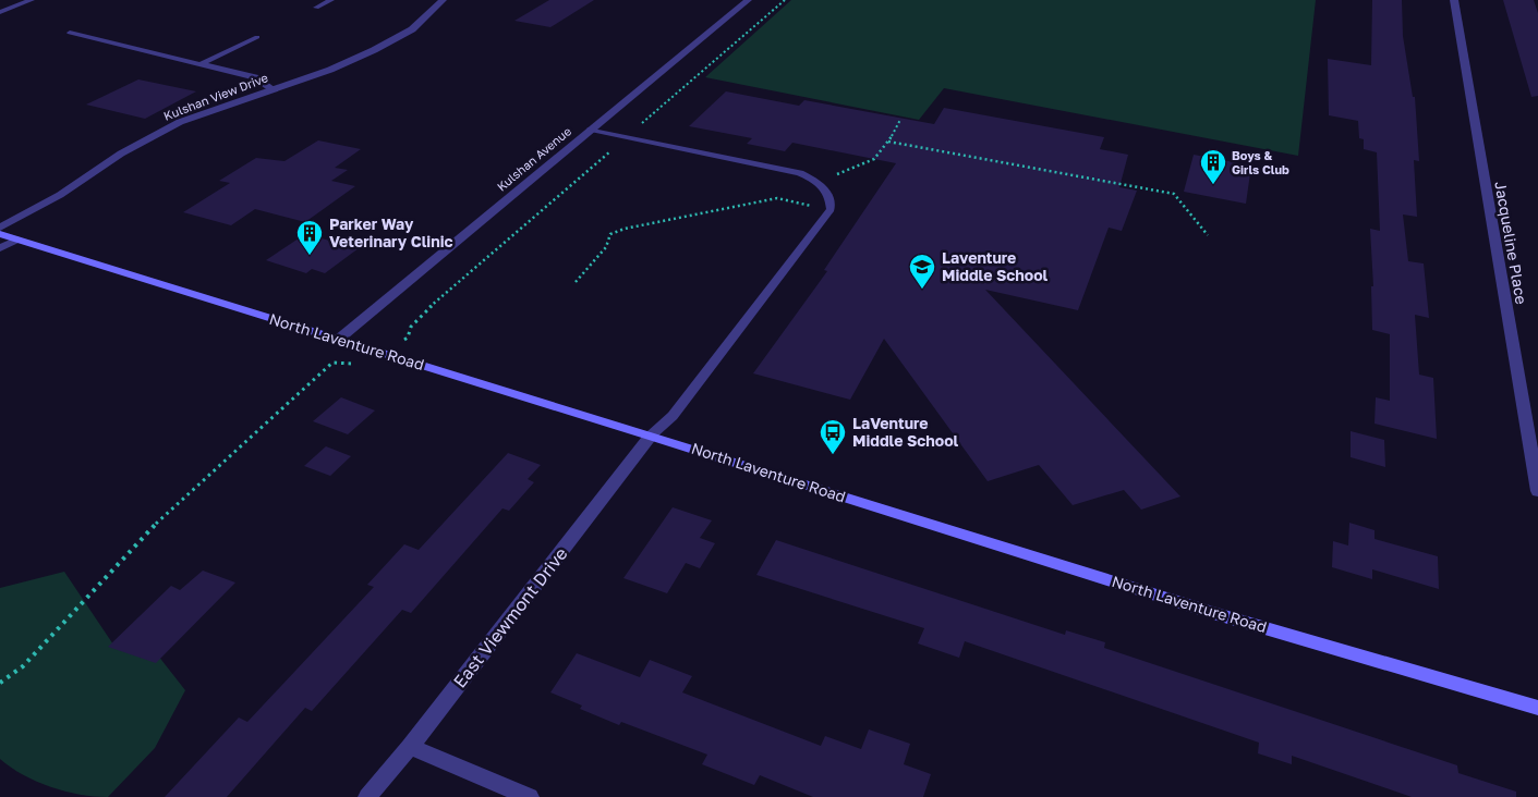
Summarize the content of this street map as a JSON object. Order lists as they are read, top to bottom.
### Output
{
  "streets": {
    "street": [
      "Kulshan View Drive",
      "Kulshan Avenue",
      "Jacqueline Place",
      "North Laventure Road",
      "East Viewmont Drive"
    ]
  },
  "crossings": [
    ["Kulshan Avenue", "North Laventure Road"],
    ["North Laventure Road", "East Viewmont Drive"]
  ],
  "places": {
    "building": ["Boys & Girls Club", "Parker Way Veterinary Clinic"],
    "school or university": ["Laventure Middle School"],
    "bus stop": ["LaVenture Middle School"]
  }
}
